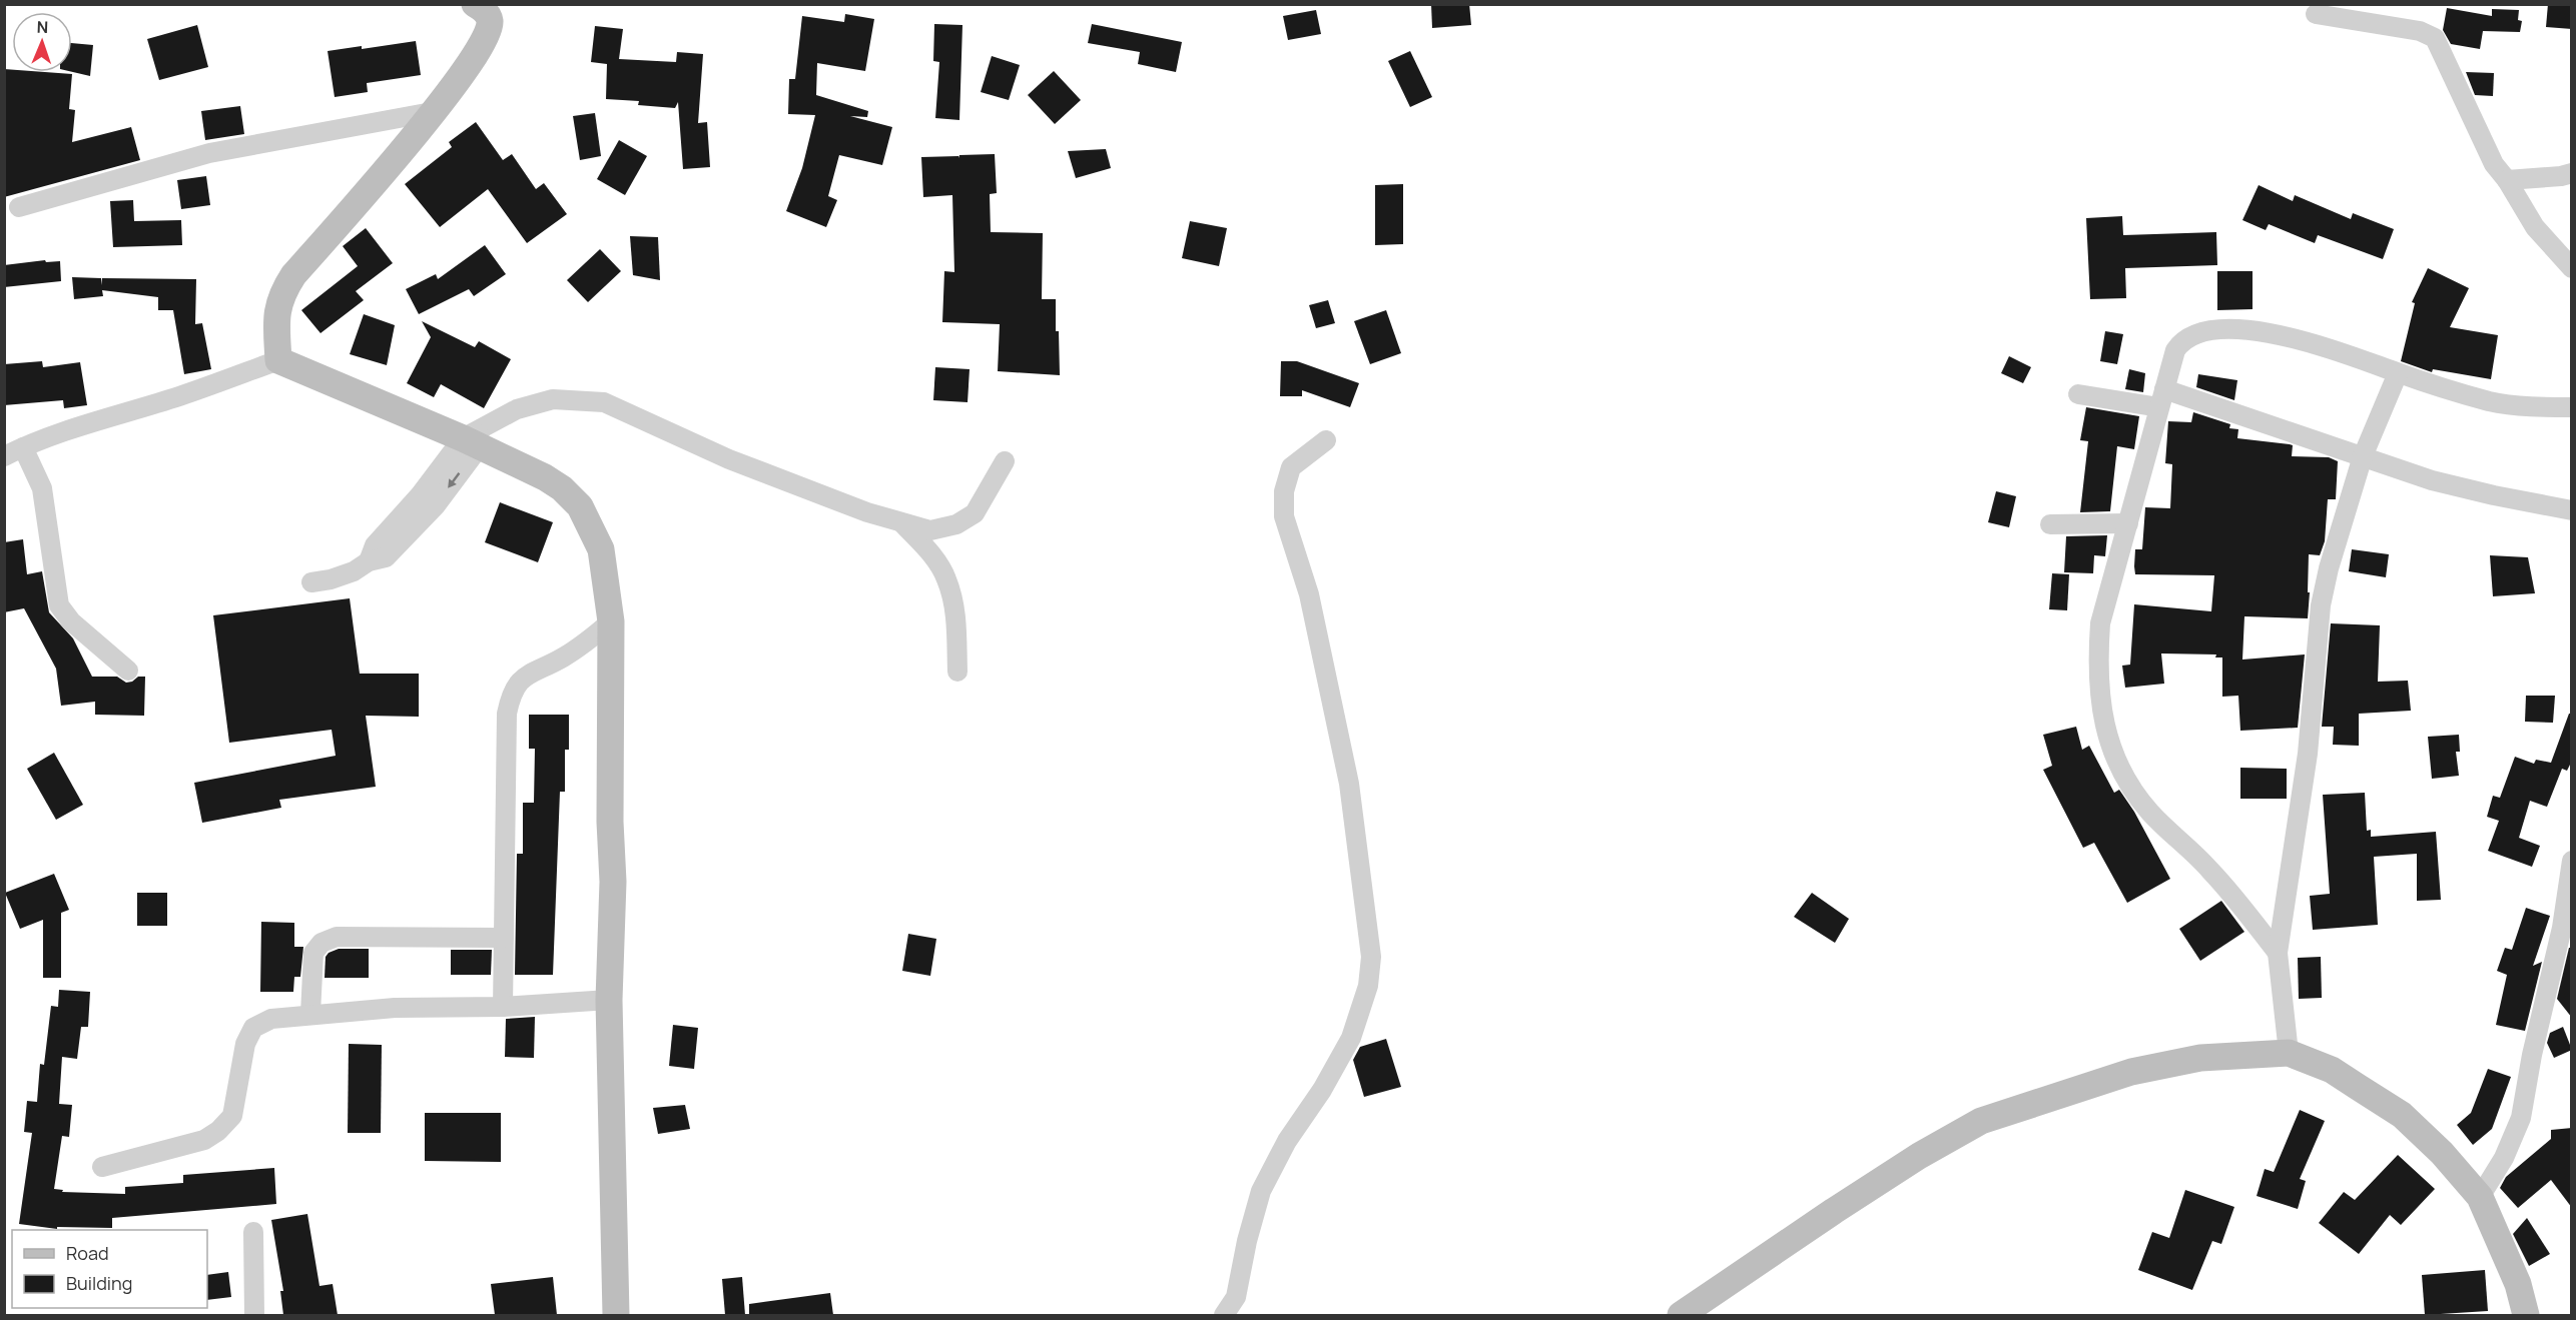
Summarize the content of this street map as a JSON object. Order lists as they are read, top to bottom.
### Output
{
  "legend": ["Road", "Building"],
  "north": "top"
}
